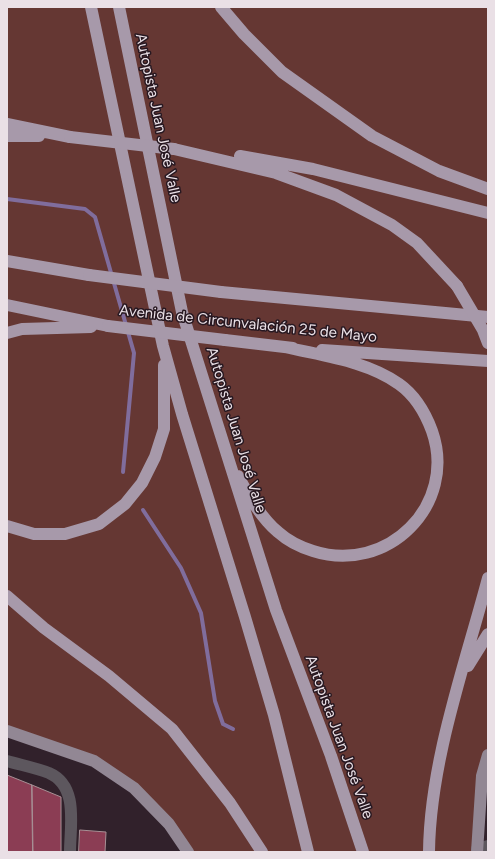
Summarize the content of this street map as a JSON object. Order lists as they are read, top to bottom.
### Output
{
  "streets": {
    "highway": ["Autopista Juan José Valle", "Avenida de Circunvalación 25 de Mayo"]
  }
}
